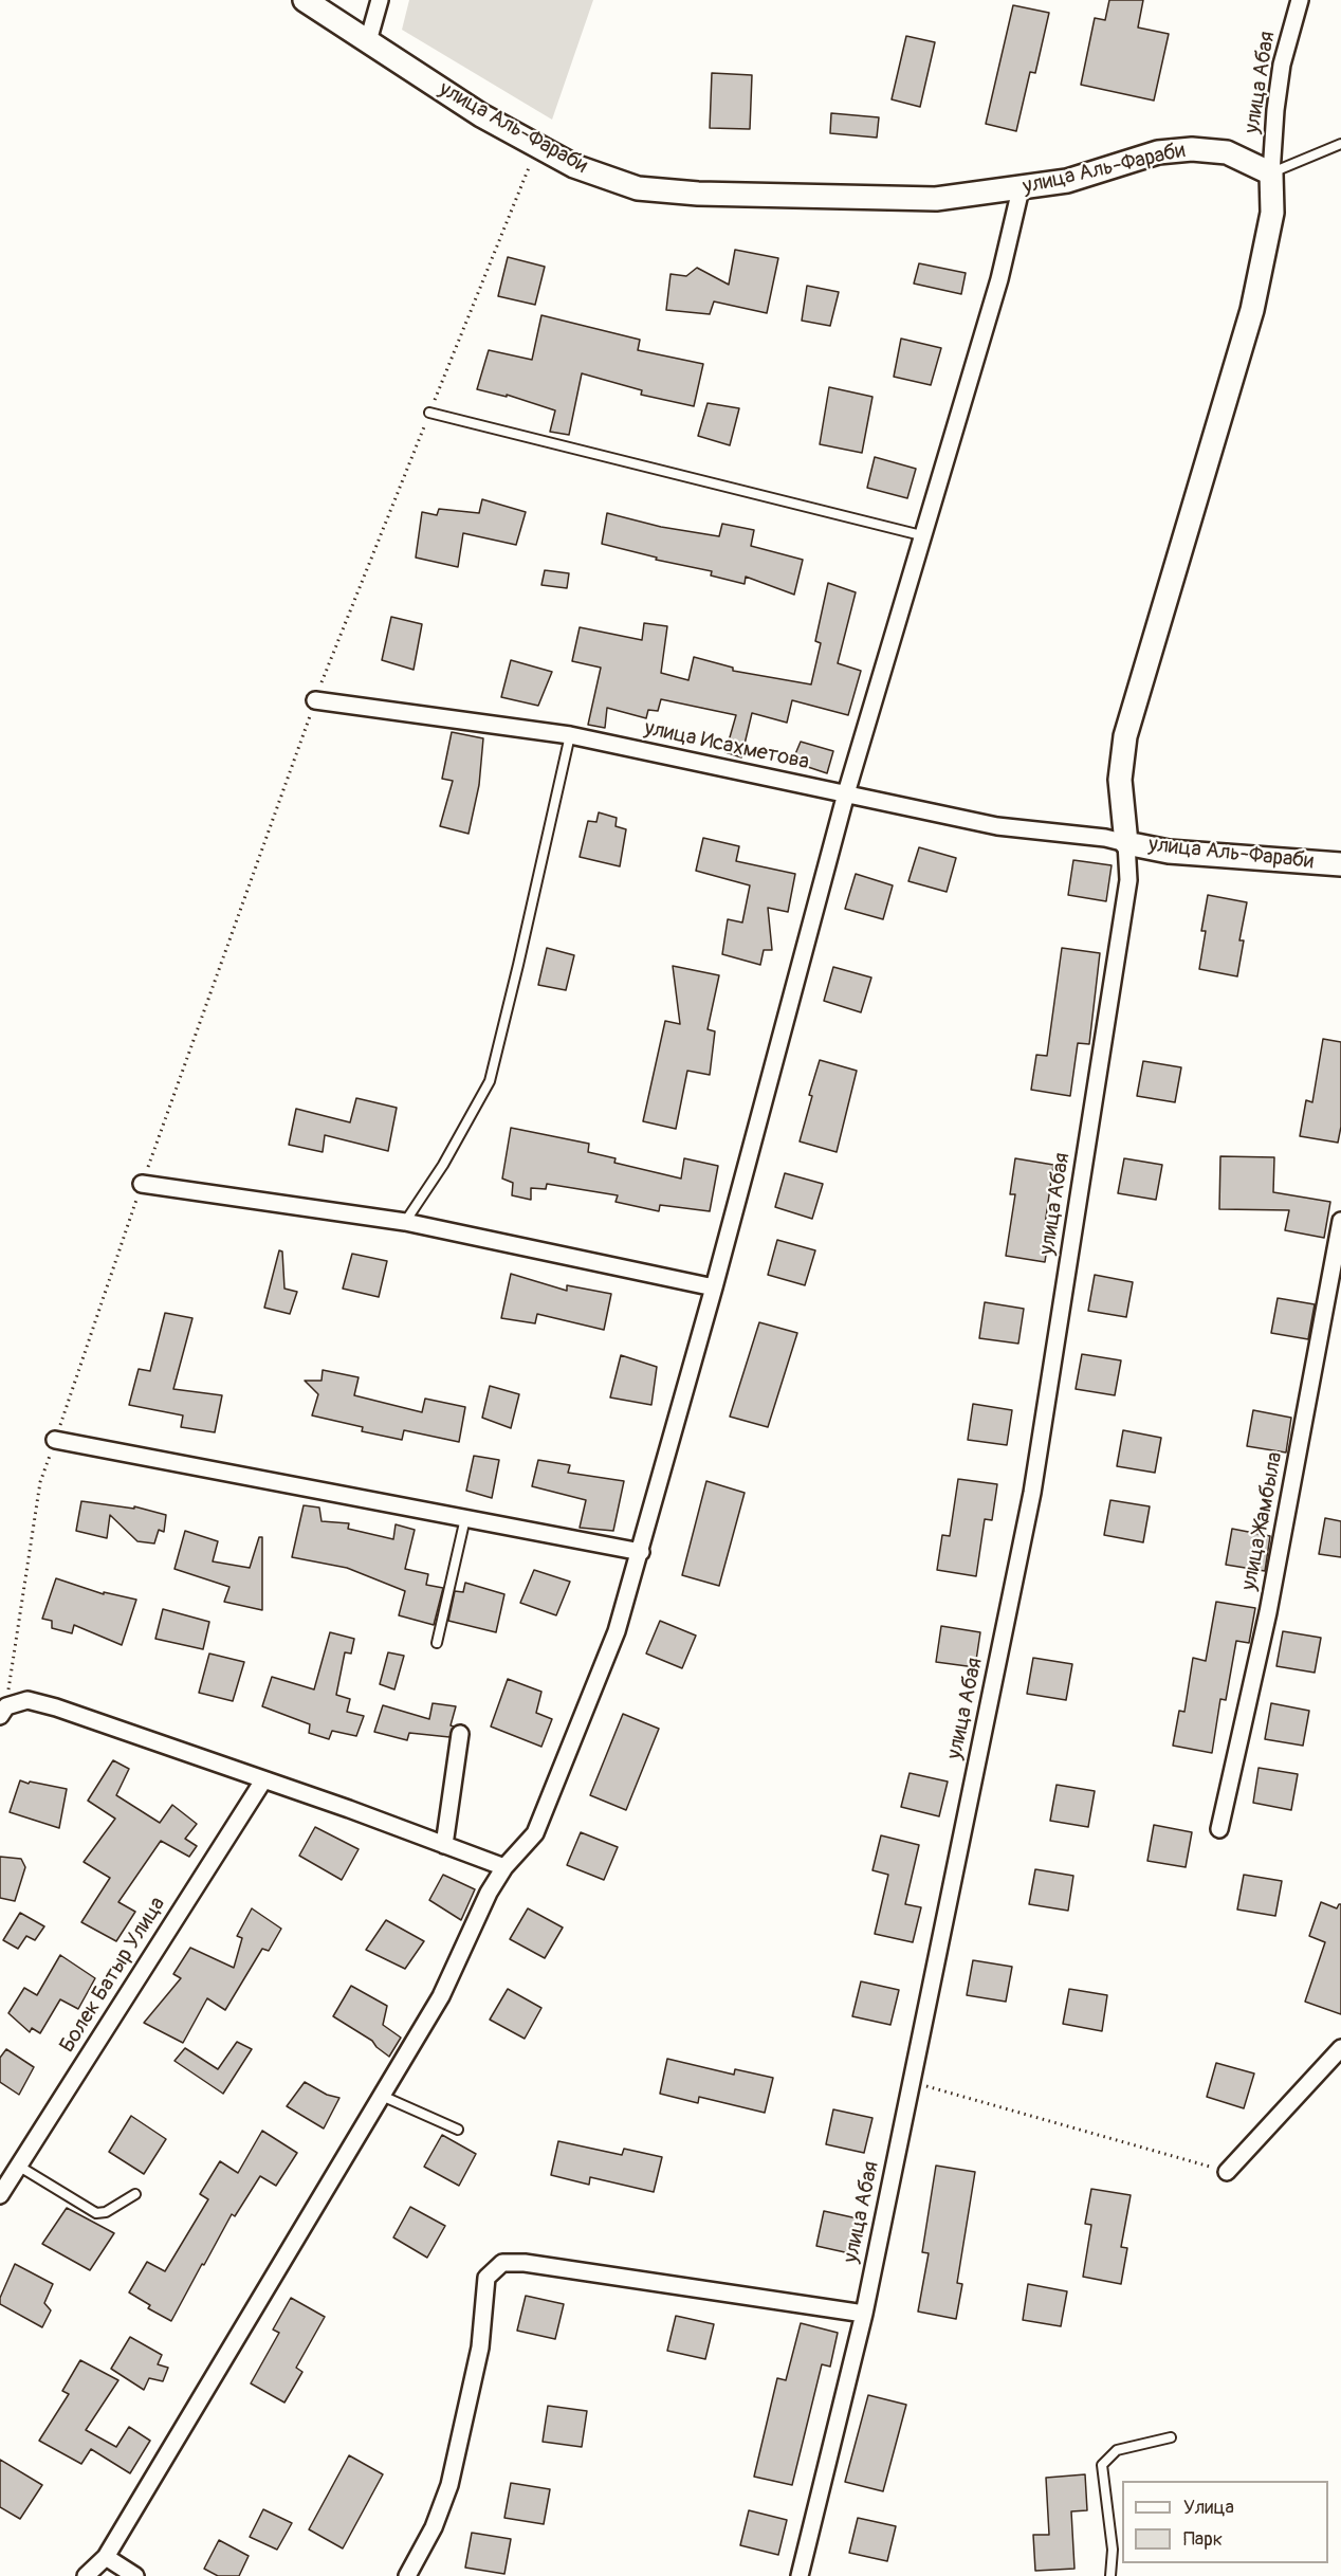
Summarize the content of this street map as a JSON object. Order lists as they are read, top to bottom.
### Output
{
  "streets": {
    "street": [
      "улица Абая",
      "улица Аль-Фараби",
      "улица Исахметова",
      "улица Жамбыла",
      "Болек Батыр Улица"
    ]
  },
  "crossings": [
    ["улица Абая", "улица Аль-Фараби"],
    ["улица Абая", "улица Исахметова"],
    ["улица Аль-Фараби", "улица Исахметова"]
  ],
  "legend": ["Улица", "Парк"]
}
